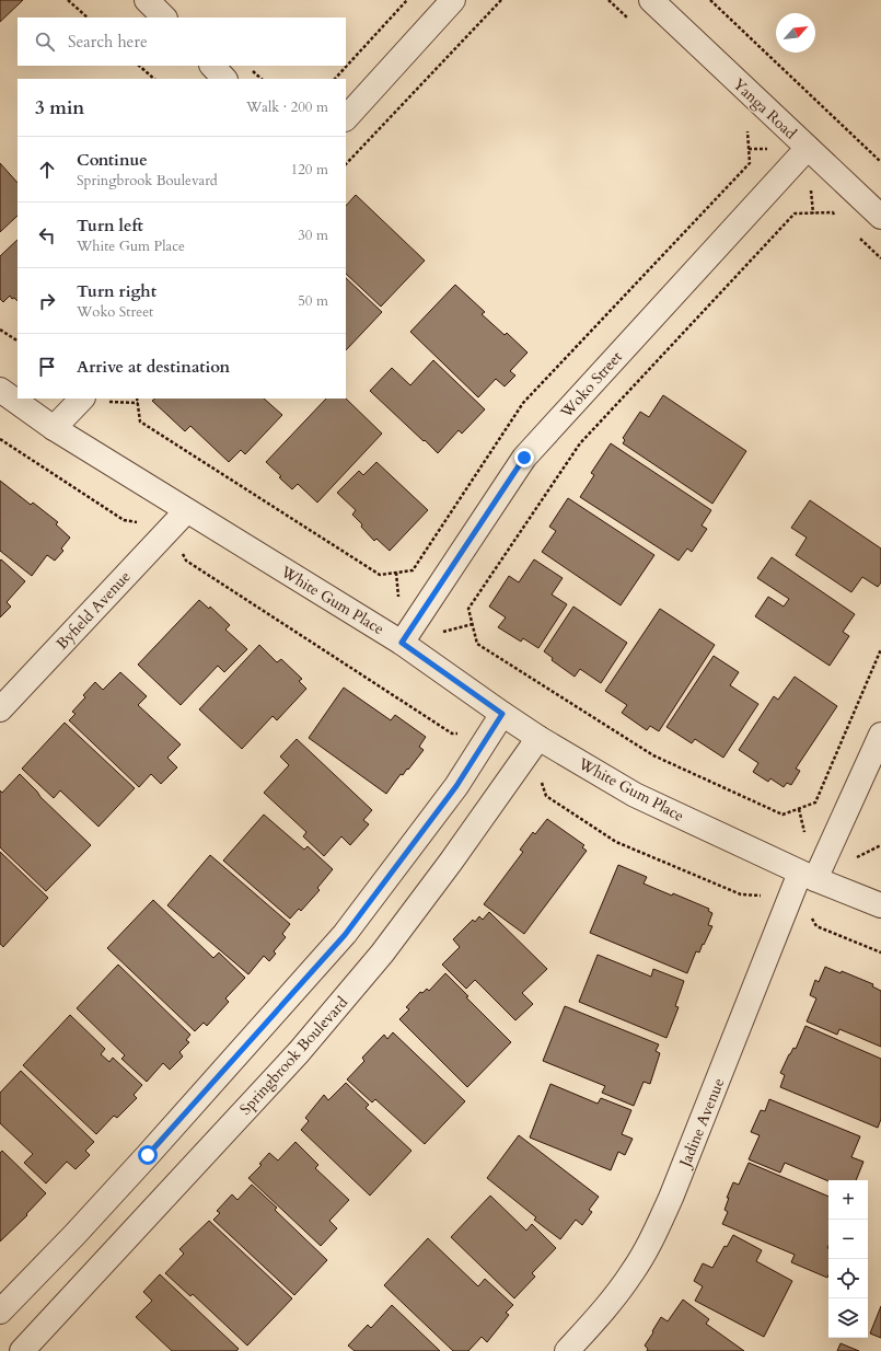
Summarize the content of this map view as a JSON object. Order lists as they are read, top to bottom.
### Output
{
  "streets": {
    "street": [
      "Yanga Road",
      "Woko Street",
      "White Gum Place",
      "Byfield Avenue",
      "Springbrook Boulevard",
      "Jadine Avenue"
    ]
  },
  "crossings": [
    ["Yanga Road", "Woko Street"],
    ["Woko Street", "White Gum Place"],
    ["White Gum Place", "Byfield Avenue"],
    ["White Gum Place", "Springbrook Boulevard"],
    ["White Gum Place", "Jadine Avenue"]
  ],
  "north": "top right",
  "page": {
    "search": "Search here",
    "heading": ["3 min", "Walk · 200 m"],
    "list": [
      ["Continue", "Springbrook Boulevard", "120 m"],
      ["Turn left", "White Gum Place", "30 m"],
      ["Turn right", "Woko Street", "50 m"],
      "Arrive at destination"
    ],
    "map_buttons": ["+", "−"]
  }
}
